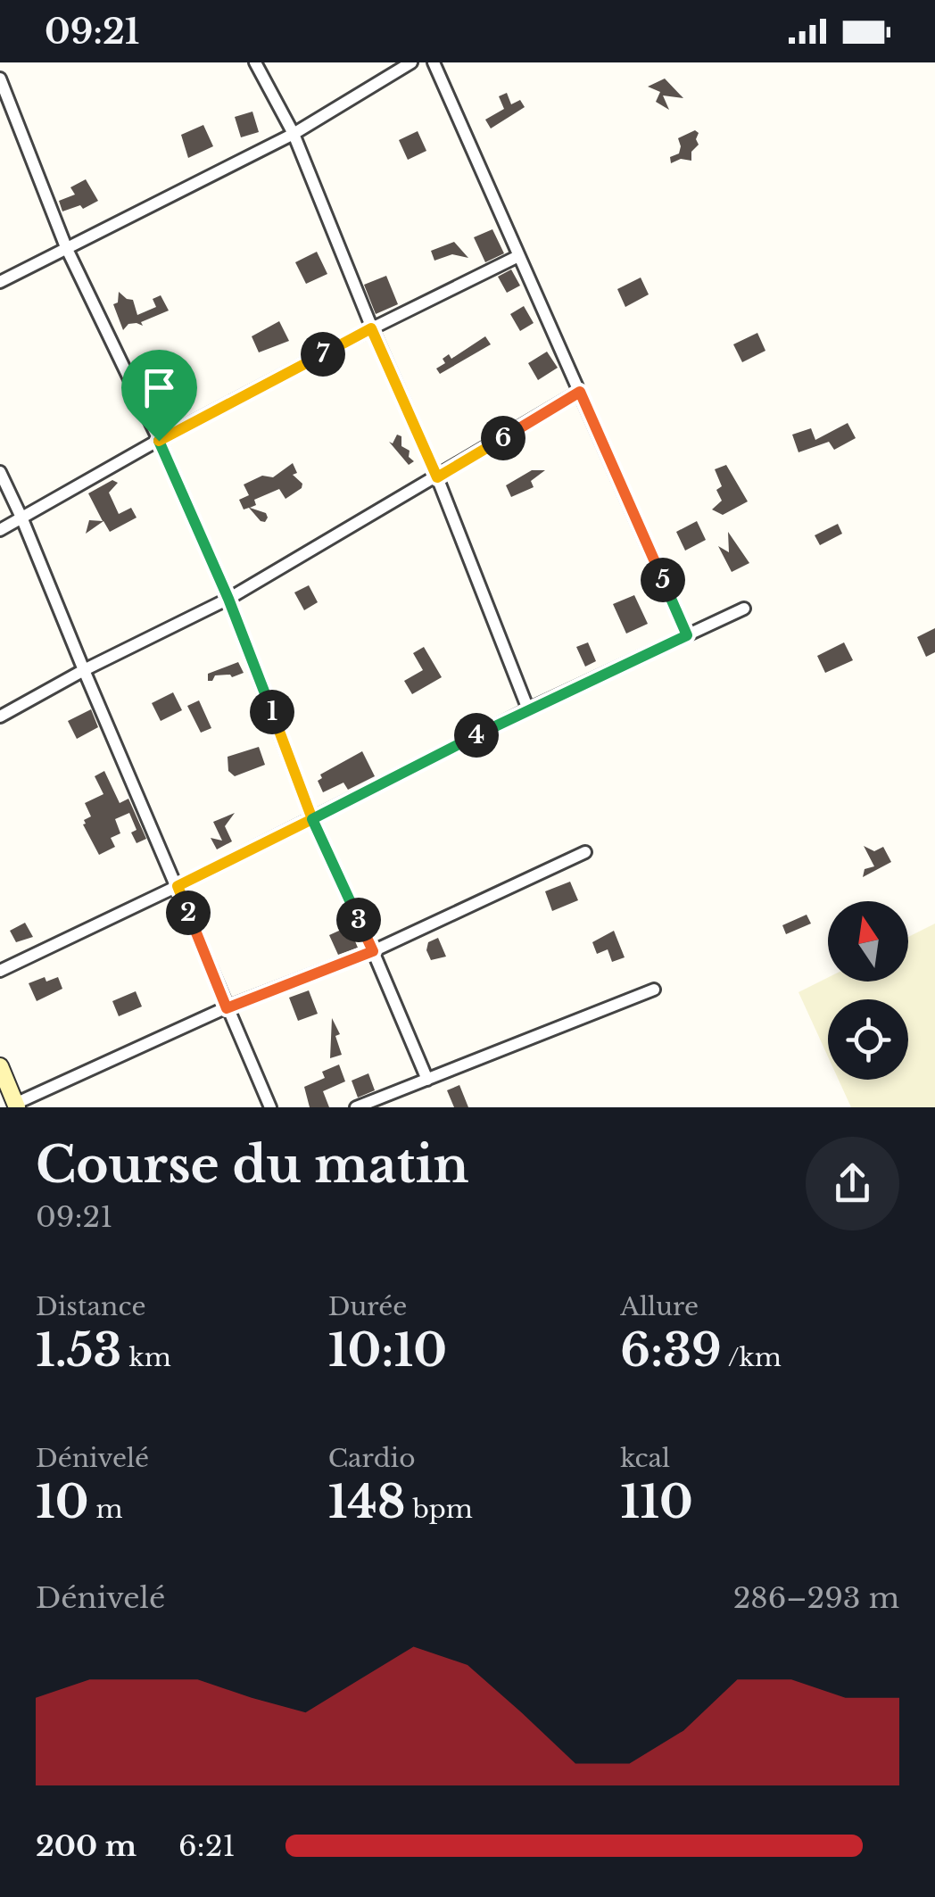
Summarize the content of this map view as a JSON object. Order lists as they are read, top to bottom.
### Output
{
  "north": "top",
  "page": {
    "status": "09:21",
    "pins": [
      "7",
      "6",
      "5",
      "1",
      "4",
      "2",
      "3"
    ],
    "heading": ["Course du matin", "09:21"],
    "stats": [
      ["Distance", "1.53 km"],
      ["Durée", "10:10"],
      ["Allure", "6:39 /km"],
      ["Dénivelé", "10 m"],
      ["Cardio", "148 bpm"],
      ["kcal", "110"]
    ],
    "chart": ["Dénivelé", "286–293 m"],
    "list": [
      {
        "name": "200 m",
        "note": "6:21"
      }
    ]
  }
}
